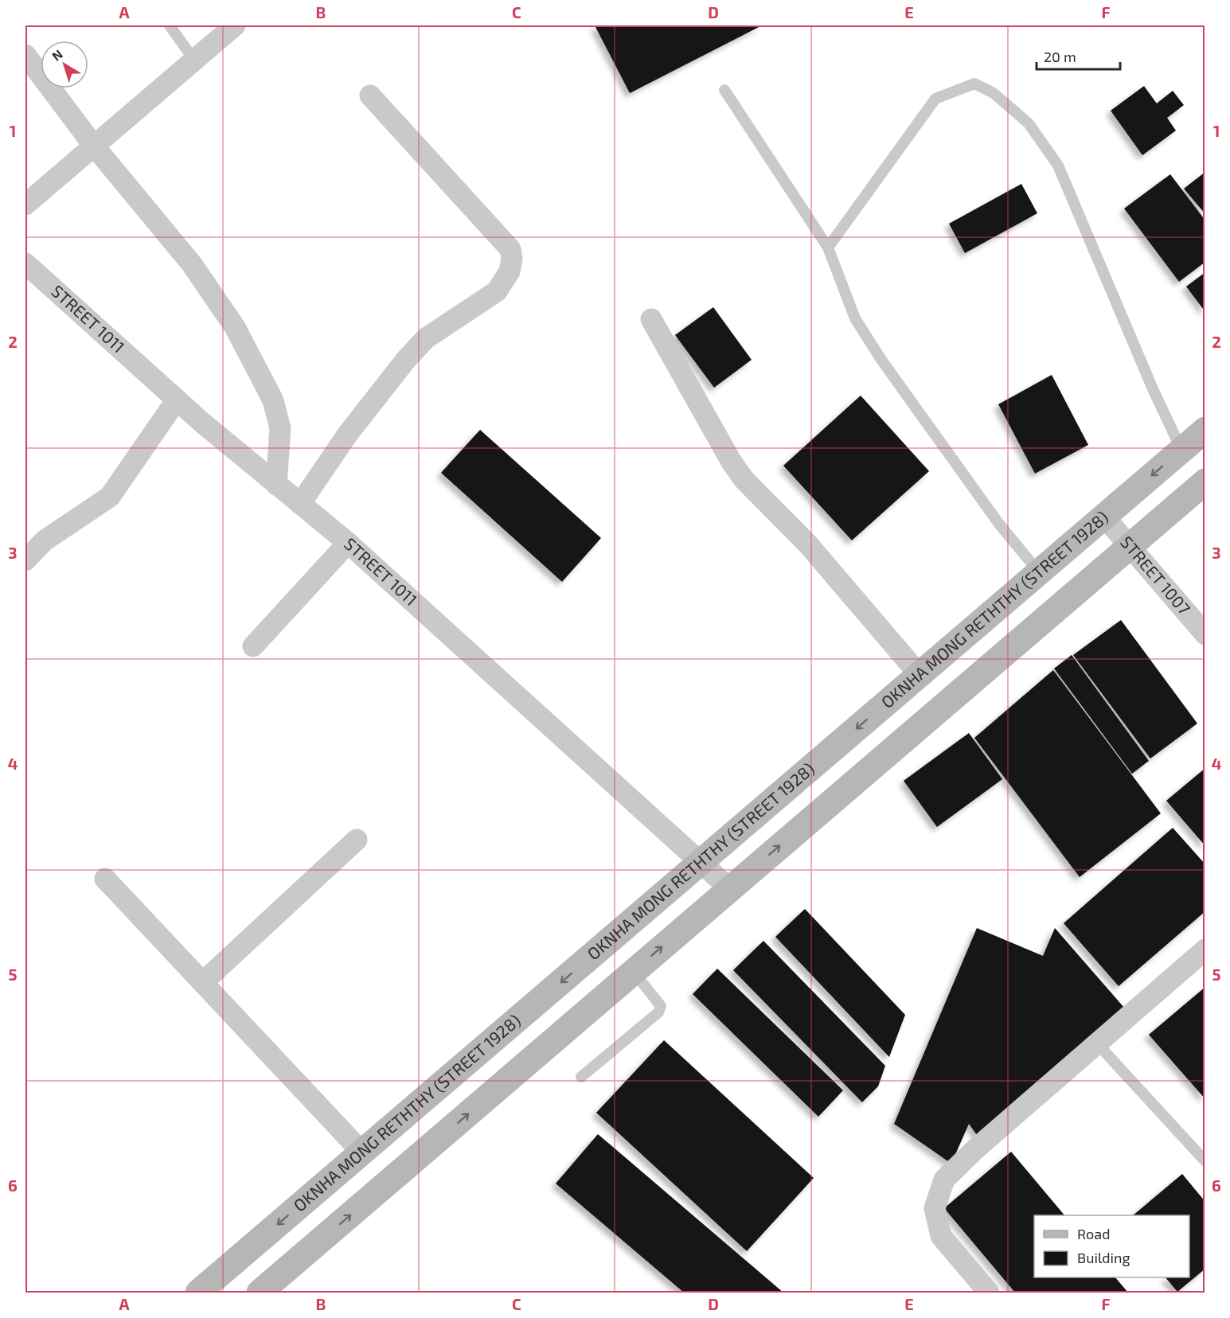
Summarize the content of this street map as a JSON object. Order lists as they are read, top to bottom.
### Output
{
  "streets": {
    "main road": ["OKNHA MONG RETHTHY (STREET 1928)"],
    "street": ["STREET 1011", "STREET 1007"]
  },
  "crossings": [
    ["STREET 1011", "OKNHA MONG RETHTHY (STREET 1928)"],
    ["STREET 1007", "OKNHA MONG RETHTHY (STREET 1928)"]
  ],
  "legend": ["Road", "Building"],
  "scale_bar": "20 m",
  "north": "top left",
  "grid": {
    "columns": [
      "A",
      "B",
      "C",
      "D",
      "E",
      "F"
    ],
    "rows": [
      "1",
      "2",
      "3",
      "4",
      "5",
      "6"
    ]
  }
}
